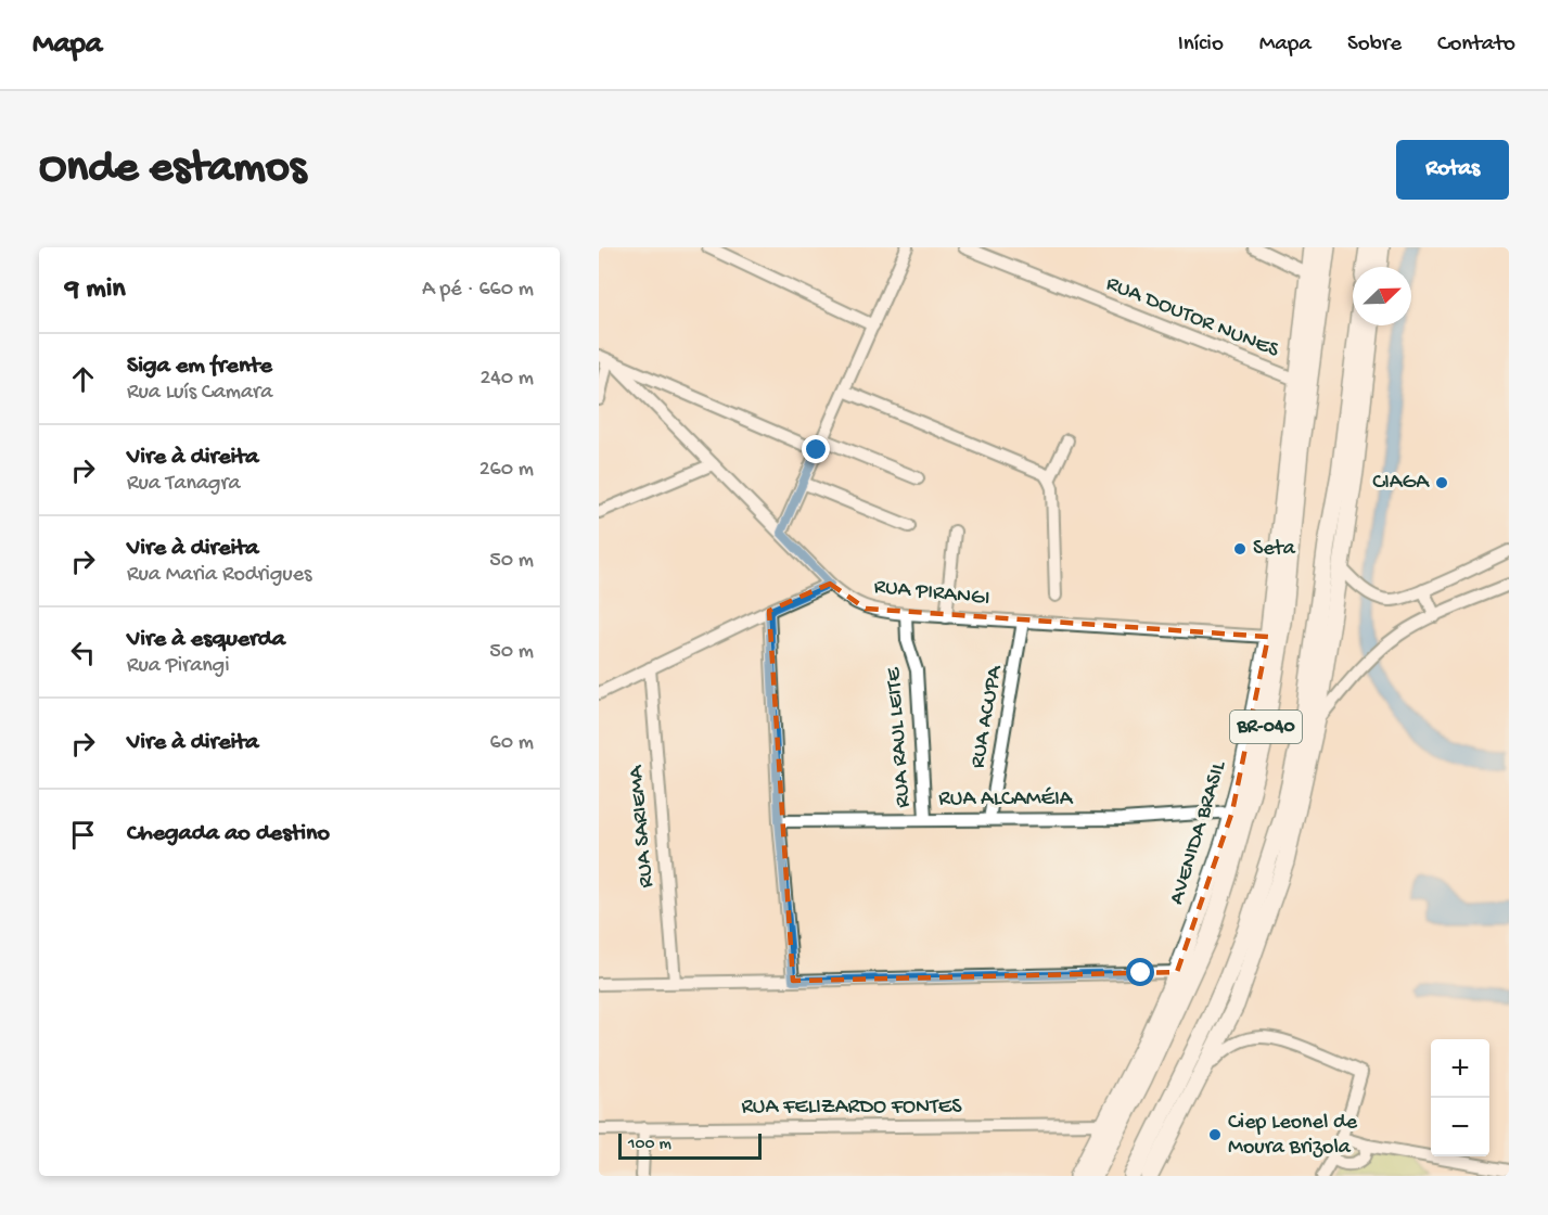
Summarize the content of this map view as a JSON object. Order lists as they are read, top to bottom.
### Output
{
  "streets": {
    "highway": ["BR-040", "AVENIDA BRASIL"],
    "street": [
      "RUA DOUTOR NUNES",
      "RUA PIRANGI",
      "RUA ACUPA",
      "RUA RAUL LEITE",
      "RUA ALCAMÉIA",
      "RUA SARIEMA",
      "RUA FELIZARDO FONTES"
    ]
  },
  "crossings": [
    ["RUA DOUTOR NUNES", "AVENIDA BRASIL"],
    ["RUA PIRANGI", "RUA ACUPA"],
    ["RUA PIRANGI", "RUA RAUL LEITE"],
    ["RUA PIRANGI", "AVENIDA BRASIL"],
    ["RUA ACUPA", "RUA ALCAMÉIA"],
    ["RUA RAUL LEITE", "RUA ALCAMÉIA"],
    ["RUA ALCAMÉIA", "AVENIDA BRASIL"],
    ["AVENIDA BRASIL", "RUA FELIZARDO FONTES"]
  ],
  "places": ["CIAGA", "Seta", "Ciep Leonel de Moura Brizola"],
  "scale_bar": "100 m",
  "north": "top right",
  "page": {
    "header": "Mapa",
    "nav": [
      "Início",
      "Mapa",
      "Sobre",
      "Contato"
    ],
    "buttons": "Rotas",
    "title": "Onde estamos",
    "heading": ["9 min", "A pé · 660 m"],
    "list": [
      ["Siga em frente", "Rua Luís Camara", "240 m"],
      ["Vire à direita", "Rua Tanagra", "260 m"],
      ["Vire à direita", "Rua Maria Rodrigues", "50 m"],
      ["Vire à esquerda", "Rua Pirangi", "50 m"],
      ["Vire à direita", "60 m"],
      "Chegada ao destino"
    ],
    "map_buttons": ["+", "−"],
    "scale": "100 m"
  }
}
